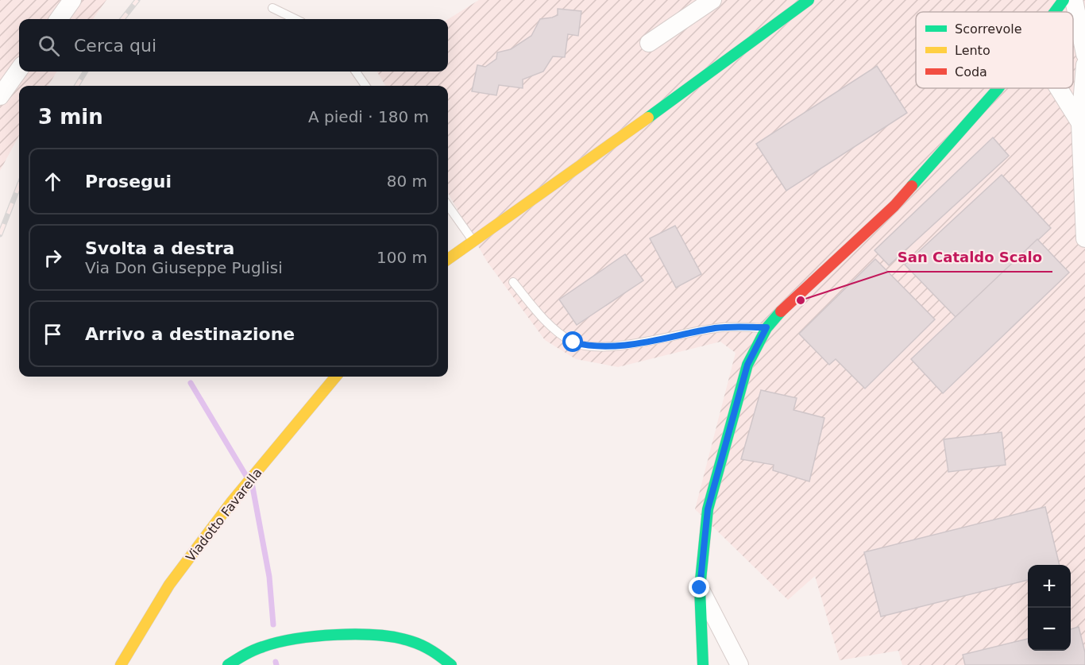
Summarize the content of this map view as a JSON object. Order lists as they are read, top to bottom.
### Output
{
  "streets": {
    "street": ["Viadotto Favarella"]
  },
  "places": ["San Cataldo Scalo"],
  "legend": ["Scorrevole", "Lento", "Coda"],
  "page": {
    "search": "Cerca qui",
    "heading": ["3 min", "A piedi · 180 m"],
    "list": [
      ["Prosegui", "80 m"],
      ["Svolta a destra", "Via Don Giuseppe Puglisi", "100 m"],
      "Arrivo a destinazione"
    ],
    "map_buttons": ["+", "−"]
  }
}
